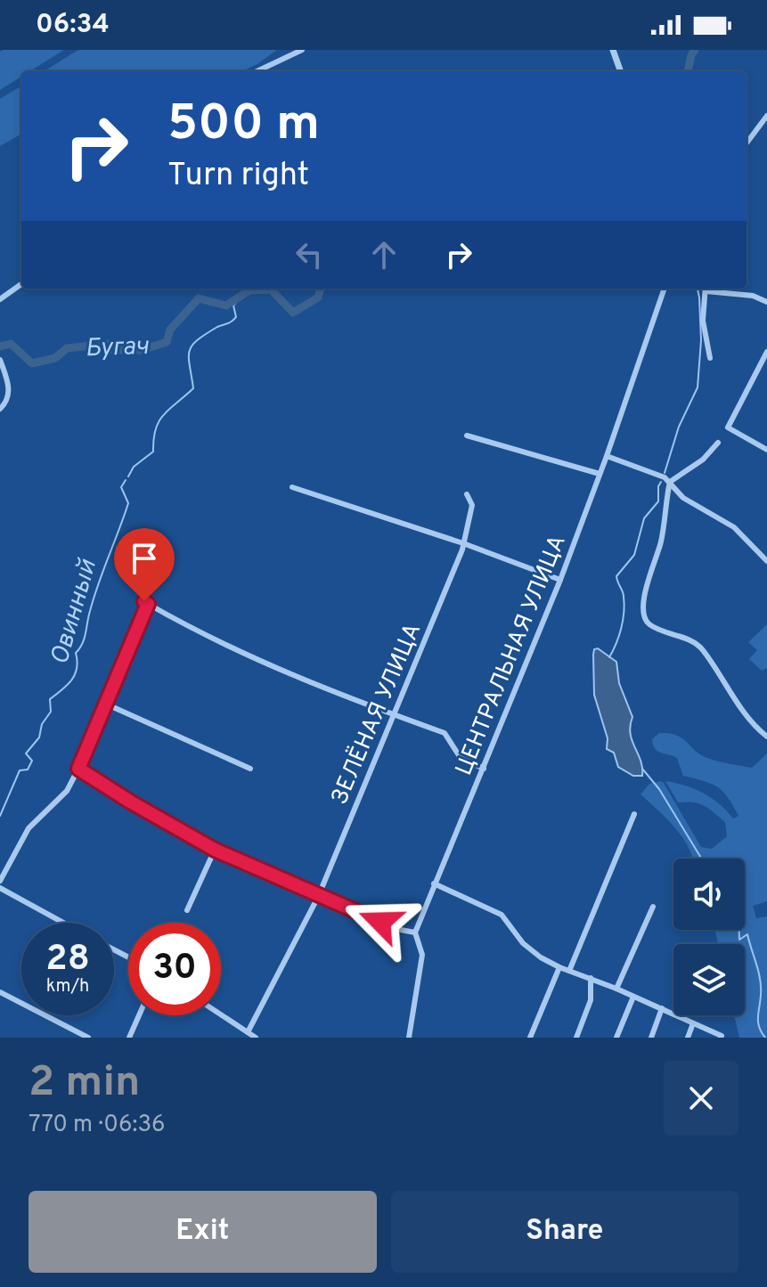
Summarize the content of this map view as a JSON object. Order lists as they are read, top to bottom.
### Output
{
  "streets": {
    "street": ["ЦЕНТРАЛЬНАЯ УЛИЦА", "ЗЕЛЁНАЯ УЛИЦА"]
  },
  "water": ["Бугач", "Овинный"],
  "page": {
    "status": "06:34",
    "turn": ["500 m", "Turn right"],
    "speed": "28 km/h",
    "limit": "30",
    "heading": ["2 min", "770 m · 06:36"],
    "buttons": ["Exit", "Share"]
  }
}
